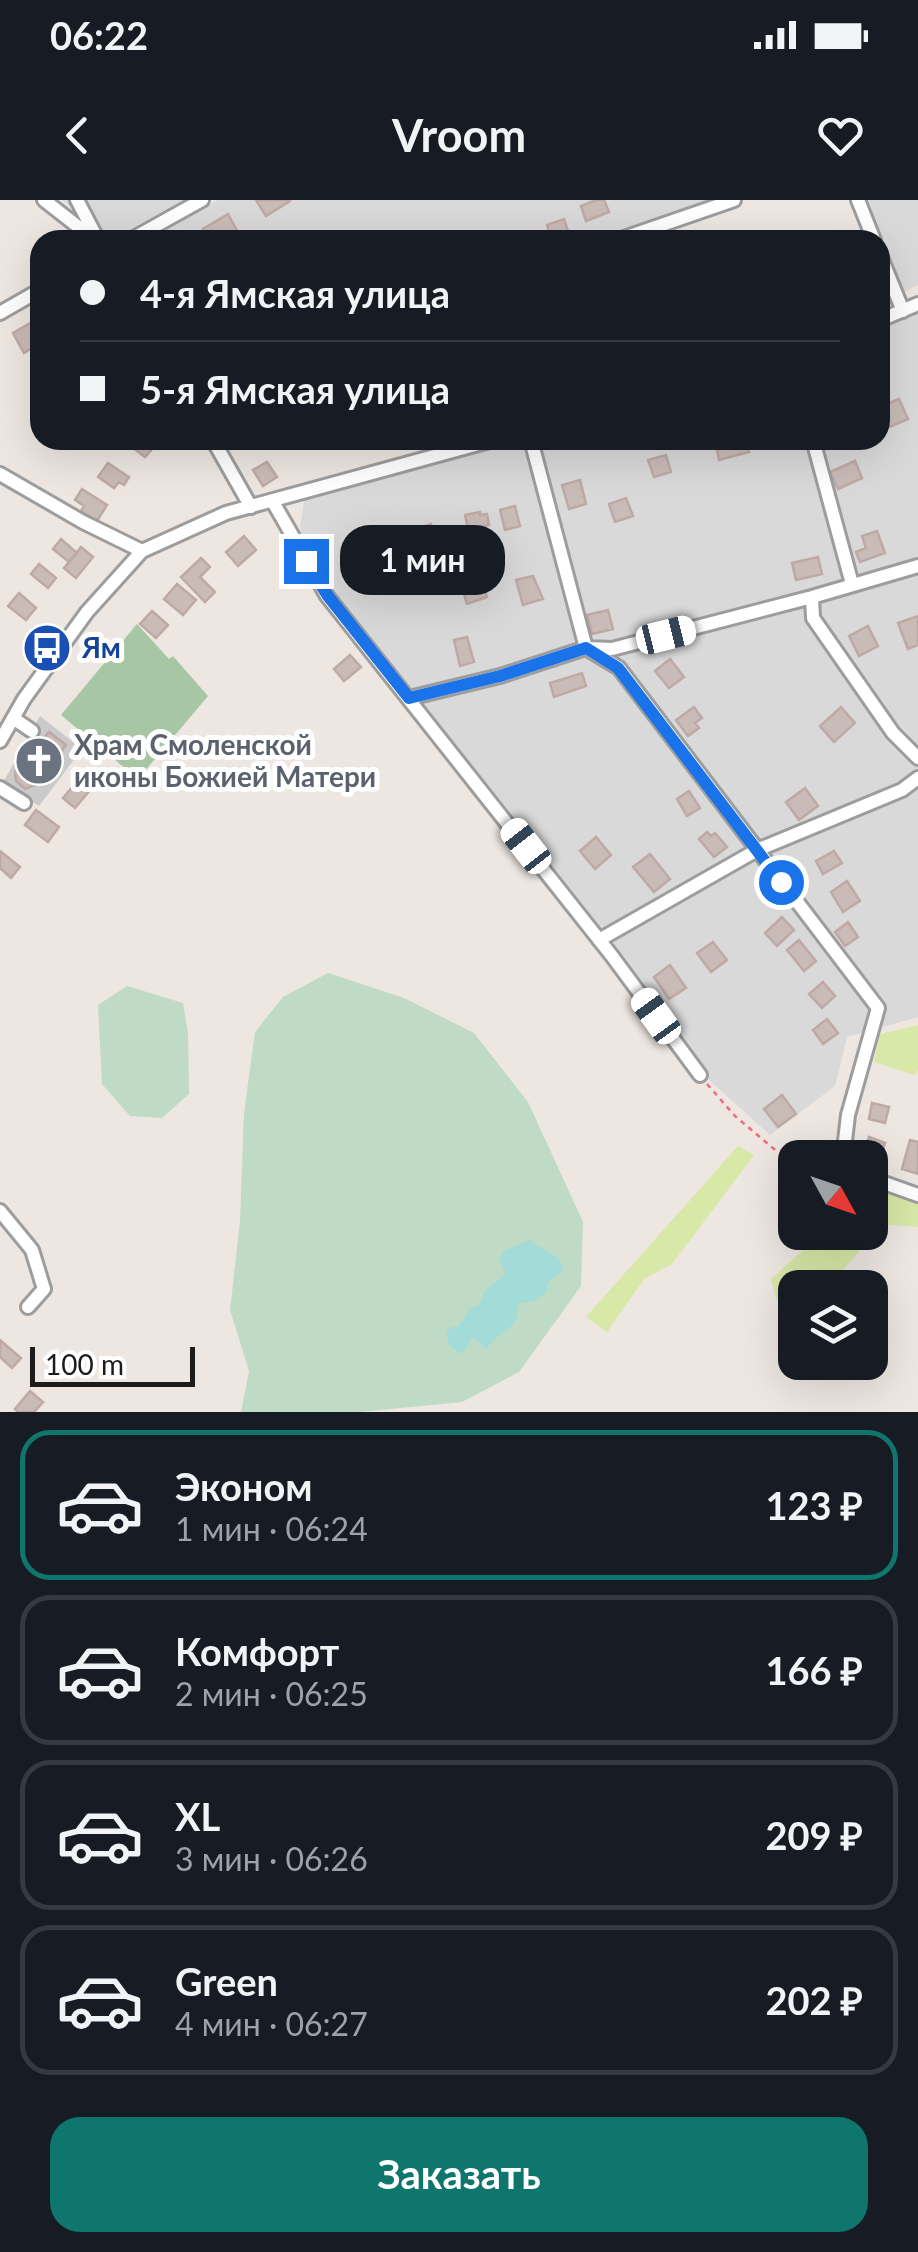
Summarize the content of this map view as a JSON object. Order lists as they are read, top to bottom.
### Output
{
  "places": {
    "bus stop": ["Ям"],
    "church": ["Храм Смоленской иконы Божией Матери"]
  },
  "scale_bar": "100 m",
  "north": "bottom right",
  "page": {
    "status": "06:22",
    "header": "Vroom",
    "banner": ["4-я Ямская улица", "5-я Ямская улица"],
    "bubble": "1 мин",
    "scale": "100 m",
    "list": [
      {
        "name": "Эконом",
        "note": "1 мин · 06:24",
        "value": "123 ₽"
      },
      {
        "name": "Комфорт",
        "note": "2 мин · 06:25",
        "value": "166 ₽"
      },
      {
        "name": "XL",
        "note": "3 мин · 06:26",
        "value": "209 ₽"
      },
      {
        "name": "Green",
        "note": "4 мин · 06:27",
        "value": "202 ₽"
      }
    ],
    "buttons": "Заказать"
  }
}
